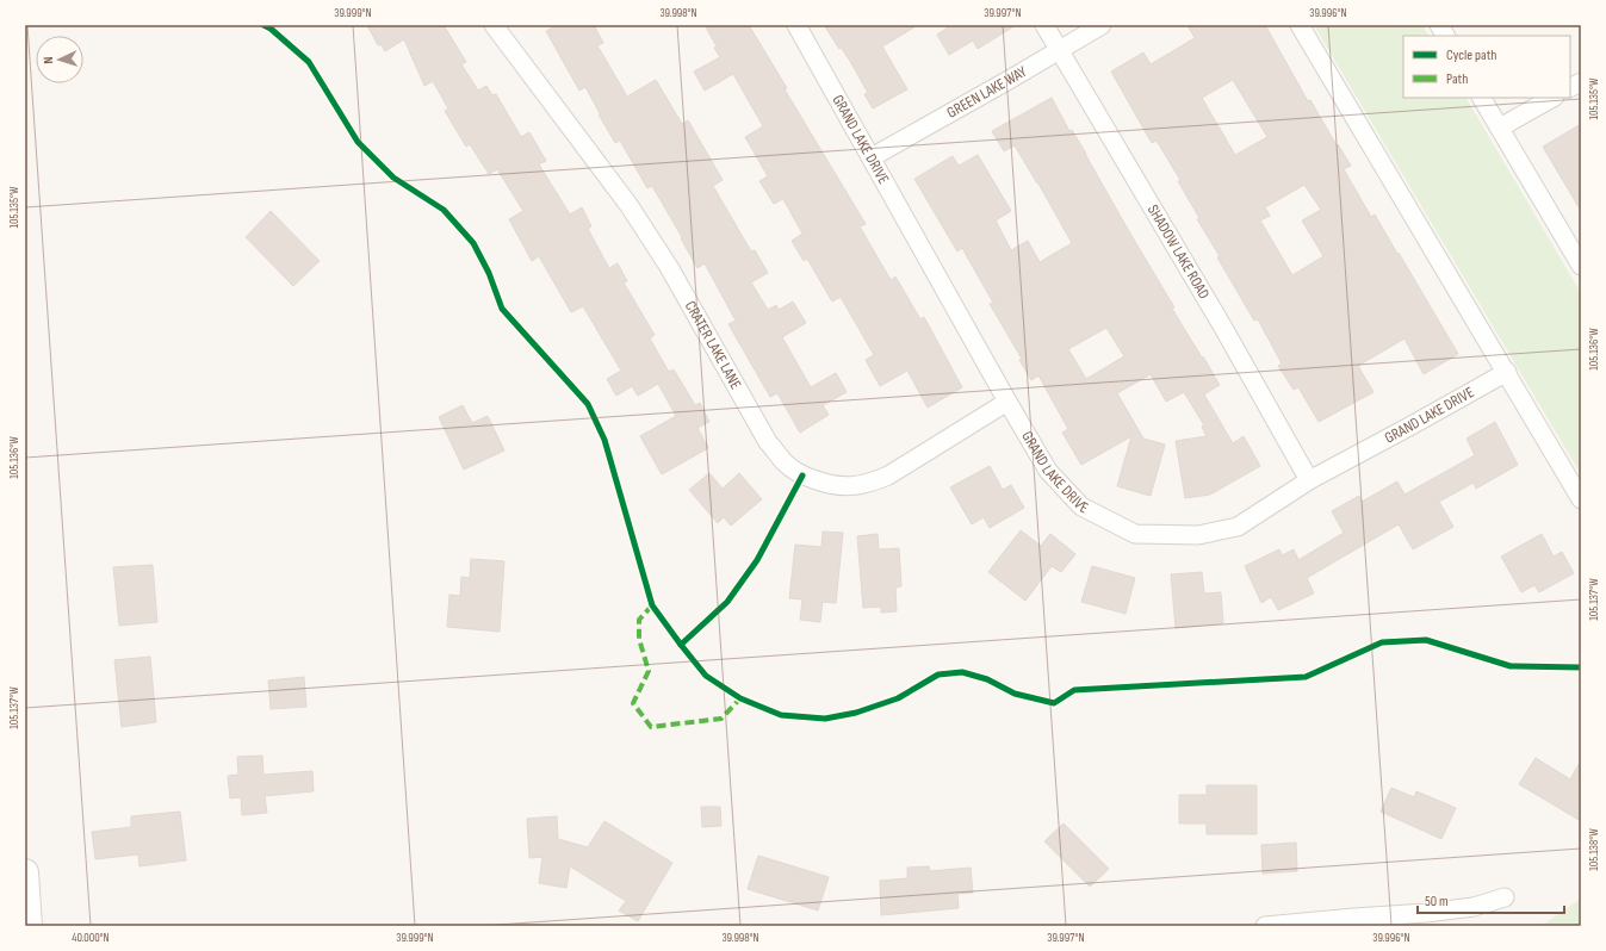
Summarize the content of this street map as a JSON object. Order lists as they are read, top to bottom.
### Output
{
  "streets": {
    "street": [
      "GREEN LAKE WAY",
      "GRAND LAKE DRIVE",
      "SHADOW LAKE ROAD",
      "CRATER LAKE LANE"
    ]
  },
  "crossings": [
    ["GREEN LAKE WAY", "GRAND LAKE DRIVE"],
    ["GREEN LAKE WAY", "SHADOW LAKE ROAD"],
    ["GRAND LAKE DRIVE", "SHADOW LAKE ROAD"],
    ["GRAND LAKE DRIVE", "CRATER LAKE LANE"]
  ],
  "legend": ["Cycle path", "Path"],
  "scale_bar": "50 m",
  "north": "left",
  "coordinates": [
    "39.999°N",
    "39.998°N",
    "39.997°N",
    "39.996°N",
    "105.135°W",
    "105.136°W",
    "105.137°W",
    "105.138°W",
    "40.000°N"
  ]
}
